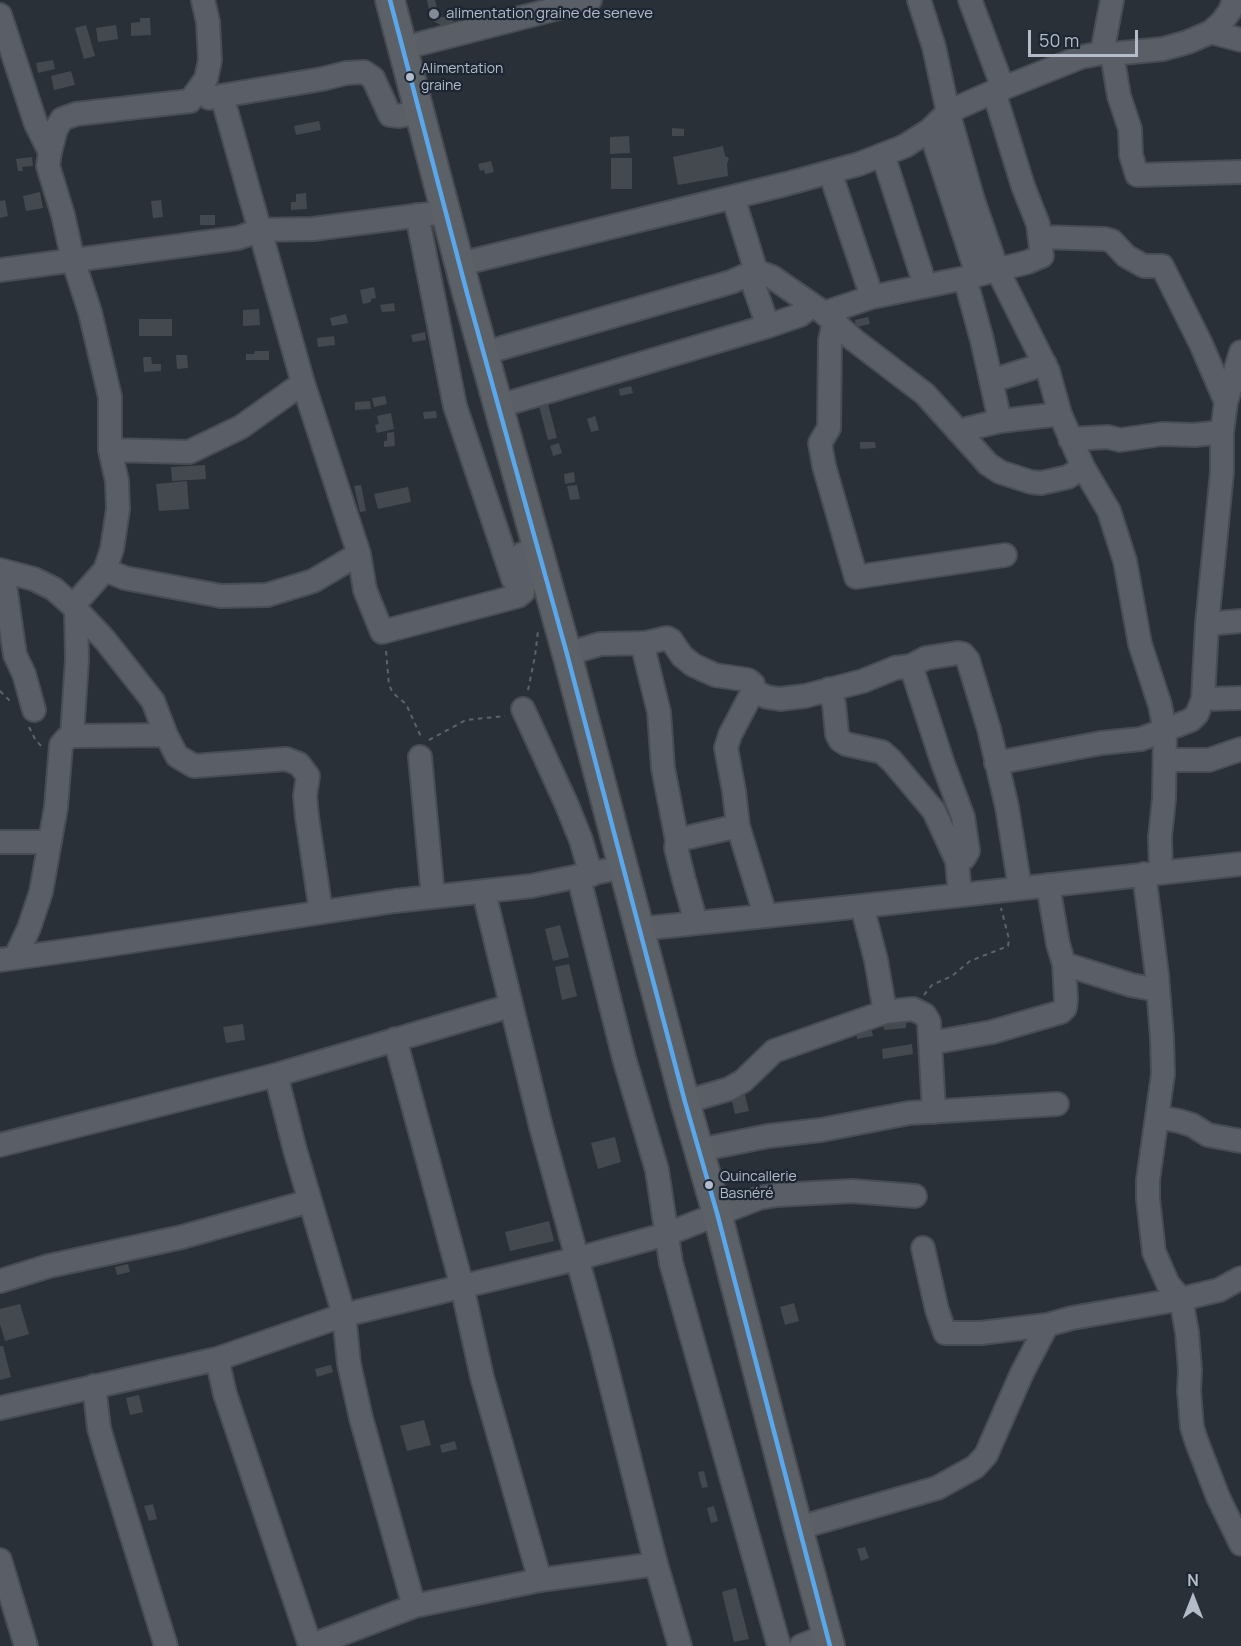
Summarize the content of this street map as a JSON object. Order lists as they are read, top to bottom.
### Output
{
  "places": ["alimentation graine de seneve", "Alimentation graine", "Quincallerie Basnéré"],
  "scale_bar": "50 m",
  "north": "top"
}
